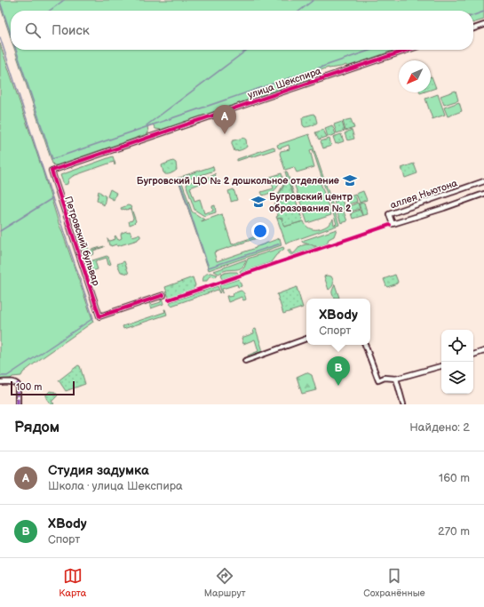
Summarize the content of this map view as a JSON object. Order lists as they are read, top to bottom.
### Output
{
  "streets": {
    "street": ["улица Шекспира", "аллея Ньютона", "Петровский бульвар"]
  },
  "crossings": [
    ["улица Шекспира", "Петровский бульвар"]
  ],
  "places": {
    "school or university": ["Бугровский ЦО № 2 дошкольное отделение", "Бугровский центр образования № 2"]
  },
  "scale_bar": "100 m",
  "north": "bottom left",
  "page": {
    "search": "Поиск",
    "pins": ["A", "B"],
    "popup": ["XBody", "Спорт"],
    "scale": "100 m",
    "heading": ["Рядом", "Найдено: 2"],
    "list": [
      {
        "mark": "A",
        "name": "Студия задумка",
        "note": "Школа · улица Шекспира",
        "value": "160 m"
      },
      {
        "mark": "B",
        "name": "XBody",
        "note": "Спорт",
        "value": "270 m"
      }
    ],
    "nav": ["Карта", "Маршрут", "Сохранённые"]
  }
}
